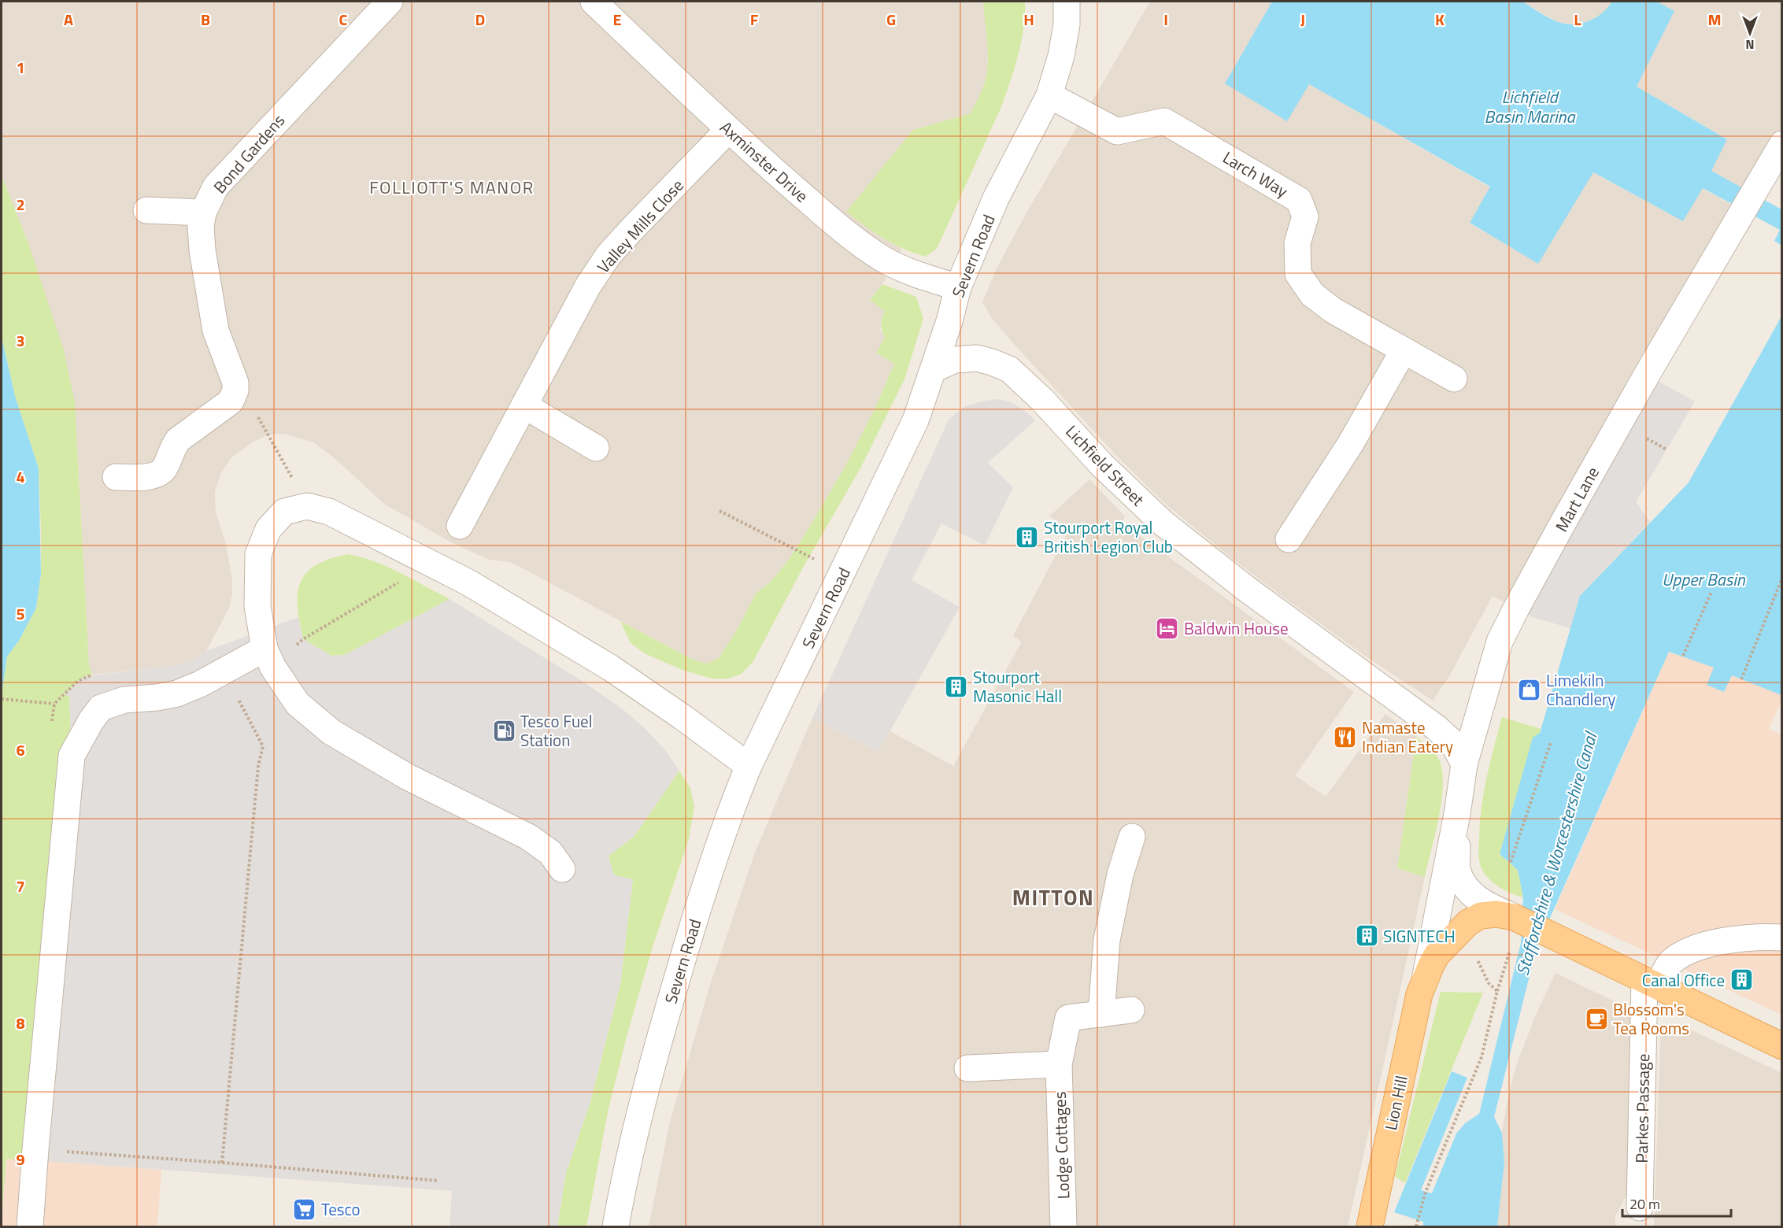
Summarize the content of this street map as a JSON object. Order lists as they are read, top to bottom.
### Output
{
  "streets": {
    "main road": ["Lion Hill"],
    "street": [
      "Bond Gardens",
      "Axminster Drive",
      "Larch Way",
      "Valley Mills Close",
      "Severn Road",
      "Lichfield Street",
      "Mart Lane",
      "Parkes Passage",
      "Lodge Cottages"
    ]
  },
  "crossings": [
    ["Axminster Drive", "Valley Mills Close"],
    ["Axminster Drive", "Severn Road"],
    ["Larch Way", "Severn Road"],
    ["Severn Road", "Lichfield Street"],
    ["Lichfield Street", "Mart Lane"],
    ["Lichfield Street", "Lion Hill"],
    ["Mart Lane", "Lion Hill"],
    ["Lion Hill", "Parkes Passage"]
  ],
  "districts": ["FOLLIOTT'S MANOR", "MITTON"],
  "water": ["Lichfield Basin Marina", "Upper Basin", "Staffordshire & Worcestershire Canal"],
  "places": {
    "building": [
      "Stourport Royal British Legion Club",
      "Stourport Masonic Hall",
      "SIGNTECH",
      "Canal Office"
    ],
    "hotel": ["Baldwin House"],
    "shop": ["Limekiln Chandlery"],
    "fuel station": ["Tesco Fuel Station"],
    "restaurant": ["Namaste Indian Eatery"],
    "cafe": ["Blossom's Tea Rooms"],
    "supermarket": ["Tesco"]
  },
  "scale_bar": "20 m",
  "north": "bottom",
  "grid": {
    "columns": [
      "A",
      "B",
      "C",
      "D",
      "E",
      "F",
      "G",
      "H",
      "I",
      "J",
      "K",
      "L",
      "M"
    ],
    "rows": [
      "1",
      "2",
      "3",
      "4",
      "5",
      "6",
      "7",
      "8",
      "9"
    ]
  }
}
